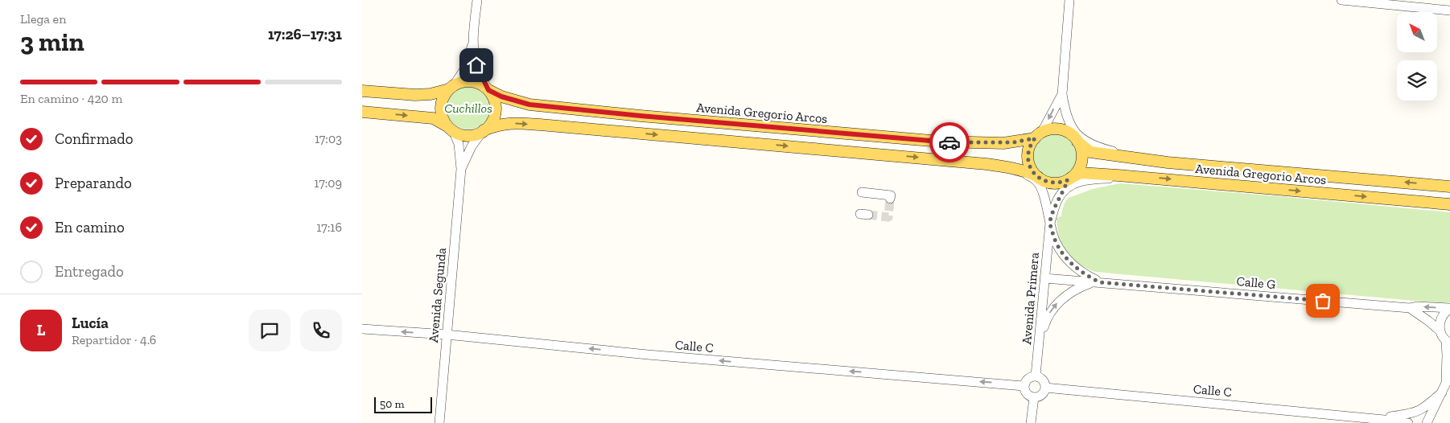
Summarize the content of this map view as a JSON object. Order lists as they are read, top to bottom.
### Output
{
  "streets": {
    "main road": ["Avenida Gregorio Arcos"],
    "street": [
      "Calle G",
      "Avenida Segunda",
      "Avenida Primera",
      "Calle C"
    ]
  },
  "crossings": [
    ["Avenida Gregorio Arcos", "Avenida Segunda"],
    ["Avenida Gregorio Arcos", "Avenida Primera"],
    ["Calle G", "Avenida Primera"],
    ["Avenida Segunda", "Calle C"],
    ["Avenida Primera", "Calle C"]
  ],
  "one_way": ["Calle C"],
  "parks": ["Cuchillos"],
  "scale_bar": "50 m",
  "north": "top left",
  "page": {
    "heading": ["3 min", "Llega en", "17:26–17:31"],
    "panel": ["Lucía", "Repartidor · 4.6"],
    "bar": "En camino · 420 m",
    "list": [
      ["Confirmado", "17:03"],
      ["Preparando", "17:09"],
      ["En camino", "17:16"],
      "Entregado"
    ],
    "round": "L",
    "scale": "50 m"
  }
}
